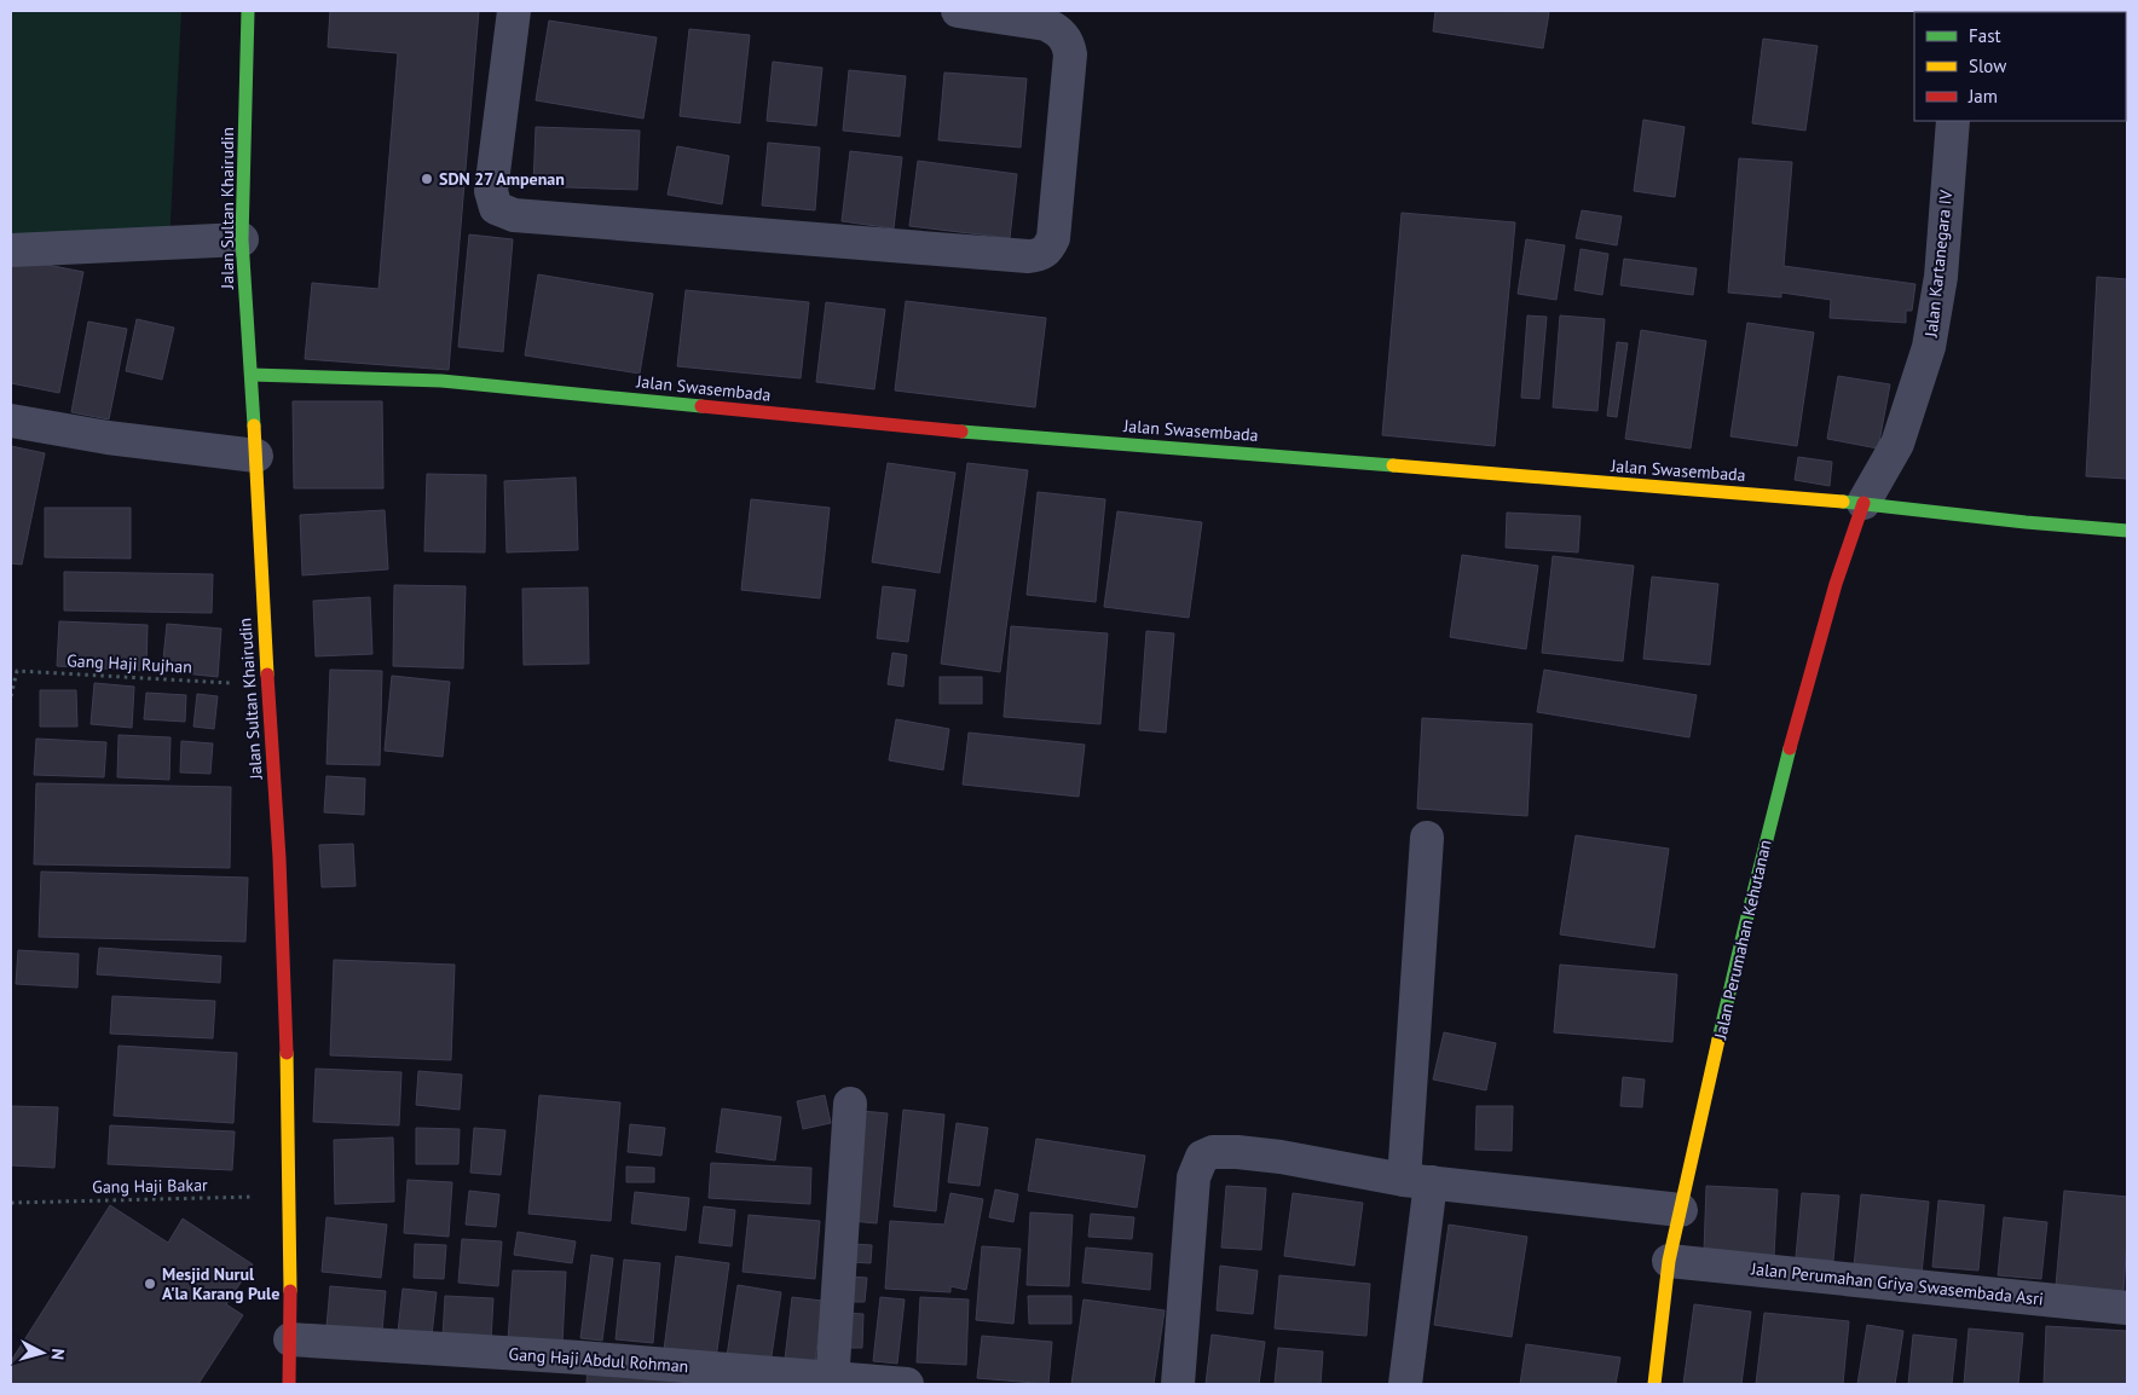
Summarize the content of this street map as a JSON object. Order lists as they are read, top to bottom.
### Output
{
  "streets": {
    "street": [
      "Jalan Sultan Khairudin",
      "Jalan Kartanegara IV",
      "Jalan Swasembada",
      "Jalan Perumahan Kehutanan",
      "Jalan Perumahan Griya Swasembada Asri",
      "Gang Haji Abdul Rohman"
    ],
    "path": ["Gang Haji Rujhan", "Gang Haji Bakar"]
  },
  "crossings": [
    ["Jalan Sultan Khairudin", "Jalan Swasembada"],
    ["Jalan Sultan Khairudin", "Gang Haji Rujhan"],
    ["Jalan Sultan Khairudin", "Gang Haji Bakar"],
    ["Jalan Sultan Khairudin", "Gang Haji Abdul Rohman"],
    ["Jalan Kartanegara IV", "Jalan Swasembada"],
    ["Jalan Kartanegara IV", "Jalan Perumahan Kehutanan"],
    ["Jalan Swasembada", "Jalan Perumahan Kehutanan"],
    ["Jalan Perumahan Kehutanan", "Jalan Perumahan Griya Swasembada Asri"]
  ],
  "places": ["SDN 27 Ampenan", "Mesjid Nurul A'la Karang Pule"],
  "legend": ["Fast", "Slow", "Jam"],
  "north": "right"
}
